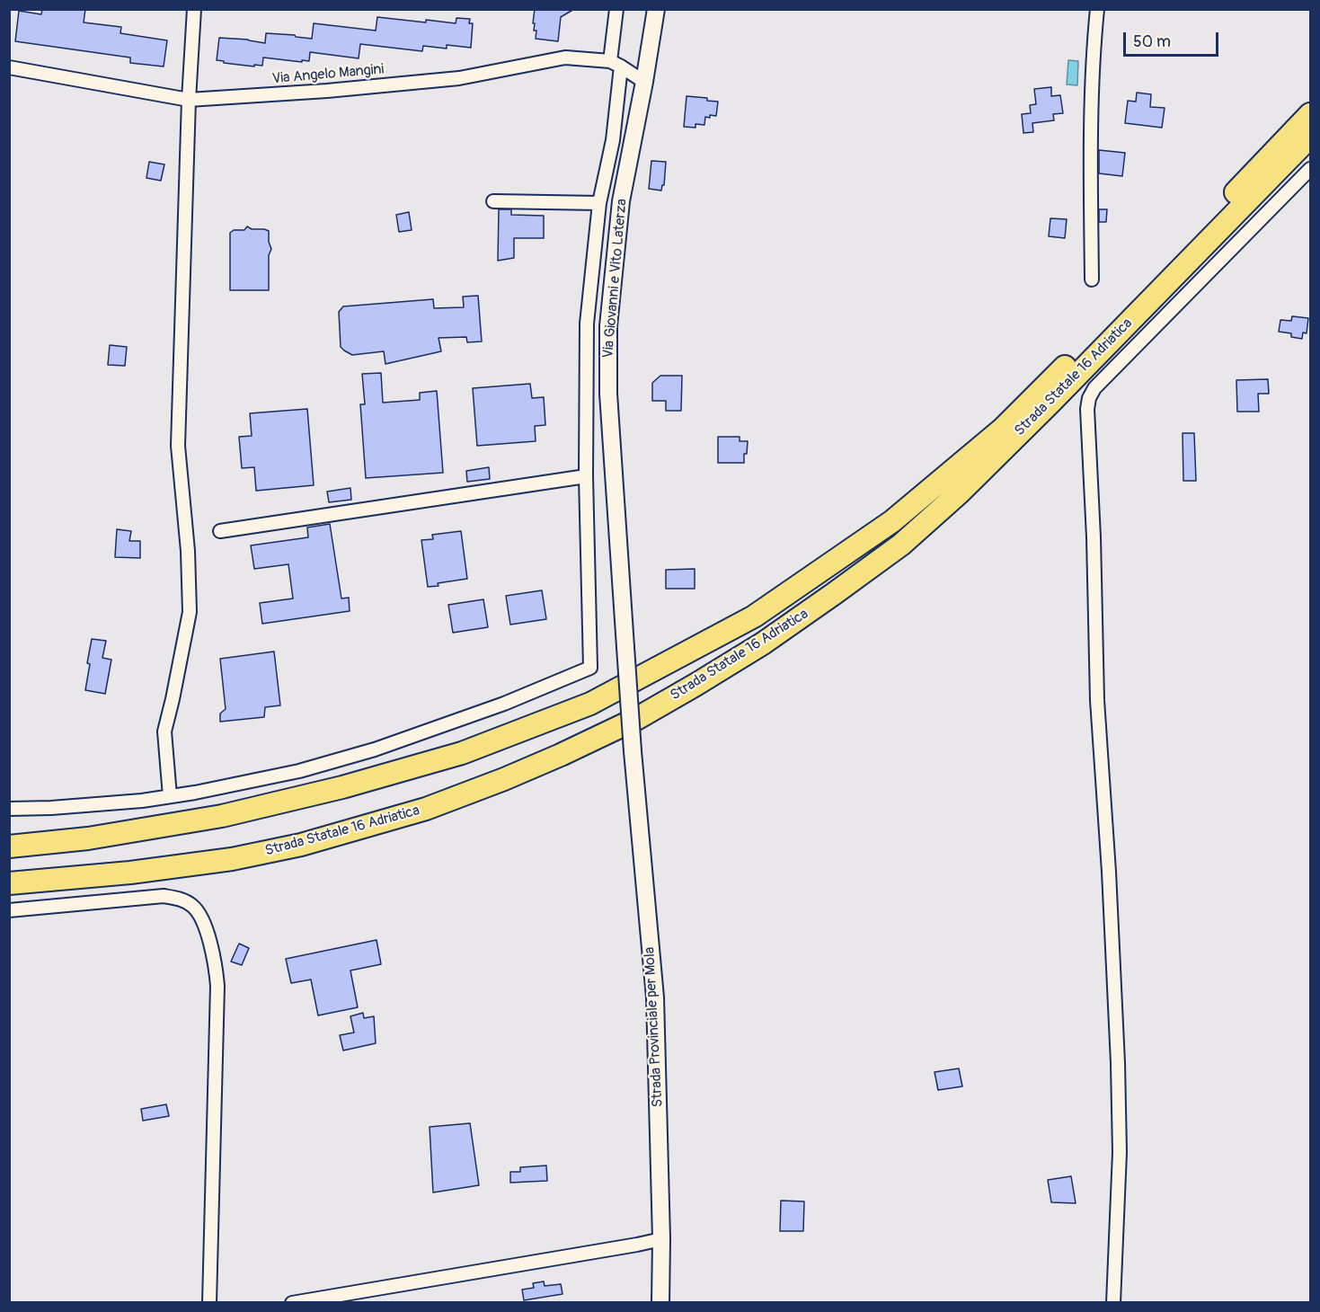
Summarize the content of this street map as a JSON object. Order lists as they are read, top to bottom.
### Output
{
  "streets": {
    "highway": ["Strada Statale 16 Adriatica"],
    "street": ["Via Angelo Mangini", "Via Giovanni e Vito Laterza", "Strada Provinciale per Mola"]
  },
  "crossings": [
    ["Via Angelo Mangini", "Via Giovanni e Vito Laterza"],
    ["Via Giovanni e Vito Laterza", "Strada Provinciale per Mola"]
  ],
  "scale_bar": "50 m"
}
